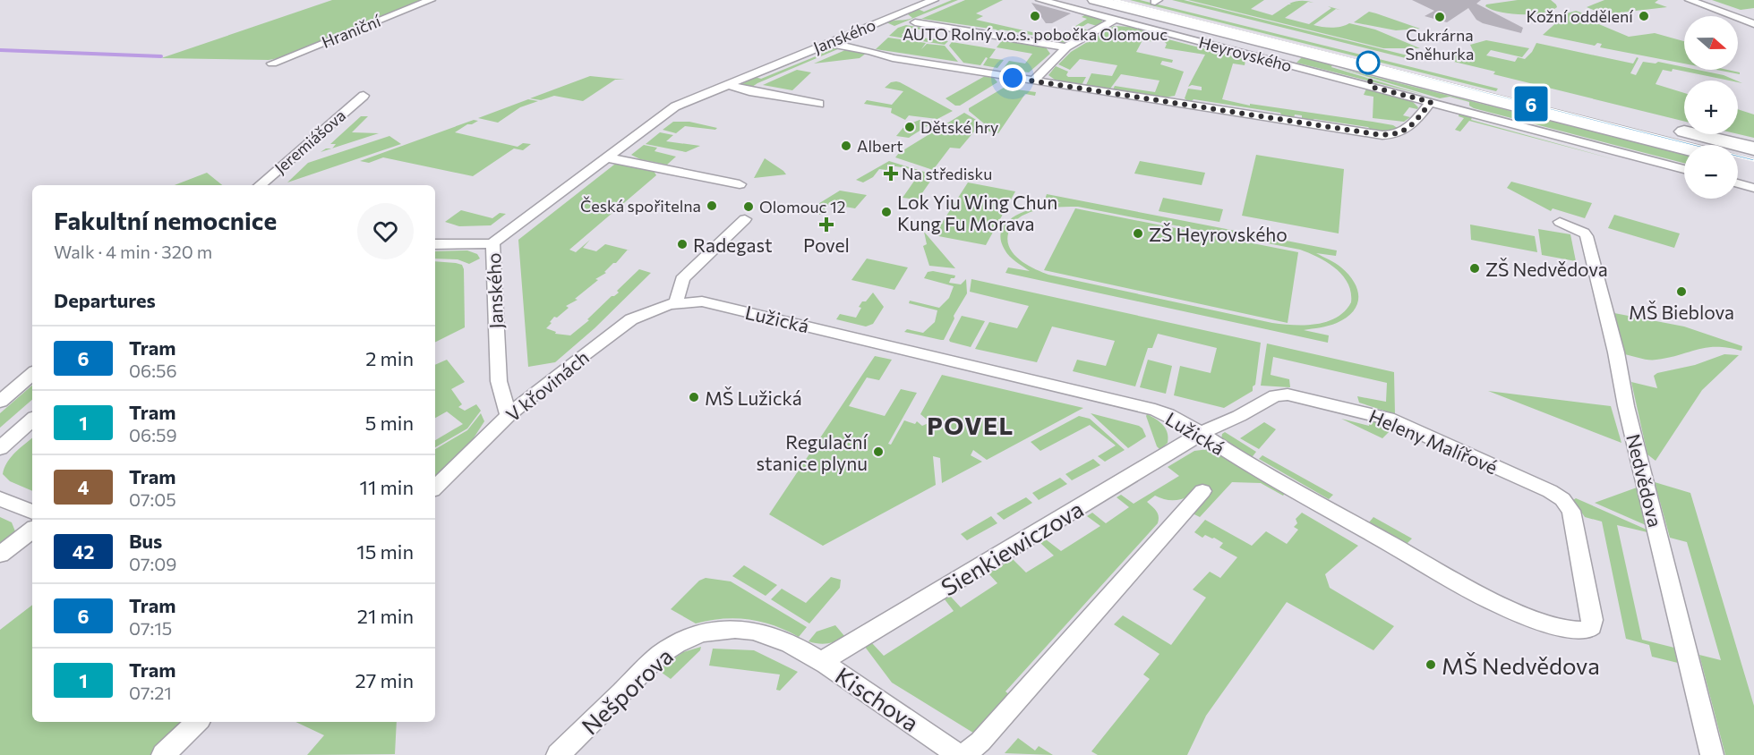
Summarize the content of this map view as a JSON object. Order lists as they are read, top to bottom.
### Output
{
  "streets": {
    "street": [
      "Hraniční",
      "Janského",
      "Heyrovského",
      "Jeremiášova",
      "Lužická",
      "V křovinách",
      "Heleny Malířové",
      "Nedvědova",
      "Sienkiewiczova",
      "Nešporova",
      "Kischova"
    ]
  },
  "crossings": [
    ["Janského", "V křovinách"],
    ["Lužická", "V křovinách"],
    ["Lužická", "Heleny Malířové"],
    ["Lužická", "Sienkiewiczova"],
    ["Heleny Malířové", "Sienkiewiczova"],
    ["Sienkiewiczova", "Nešporova"],
    ["Sienkiewiczova", "Kischova"],
    ["Nešporova", "Kischova"]
  ],
  "districts": ["POVEL"],
  "places": {
    "other": [
      "AUTO Rolný v.o.s. pobočka Olomouc",
      "Kožní oddělení",
      "Cukrárna Sněhurka",
      "Dětské hry",
      "Albert",
      "Česká spořitelna",
      "Olomouc 12",
      "Lok Yiu Wing Chun Kung Fu Morava",
      "ZŠ Heyrovského",
      "Radegast",
      "ZŠ Nedvědova",
      "MŠ Bieblova",
      "MŠ Lužická",
      "Regulační stanice plynu",
      "MŠ Nedvědova"
    ],
    "health": ["Na středisku", "Povel"]
  },
  "lines": ["tram line 6"],
  "north": "right",
  "page": {
    "on_map": "6",
    "map_buttons": ["+", "−"],
    "heading": [
      ["Fakultní nemocnice", "Walk · 4 min · 320 m"],
      "Departures"
    ],
    "list": [
      {
        "mark": "6",
        "name": "Tram",
        "note": "06:56",
        "value": "2 min"
      },
      {
        "mark": "1",
        "name": "Tram",
        "note": "06:59",
        "value": "5 min"
      },
      {
        "mark": "4",
        "name": "Tram",
        "note": "07:05",
        "value": "11 min"
      },
      {
        "mark": "42",
        "name": "Bus",
        "note": "07:09",
        "value": "15 min"
      },
      {
        "mark": "6",
        "name": "Tram",
        "note": "07:15",
        "value": "21 min"
      },
      {
        "mark": "1",
        "name": "Tram",
        "note": "07:21",
        "value": "27 min"
      }
    ]
  }
}
